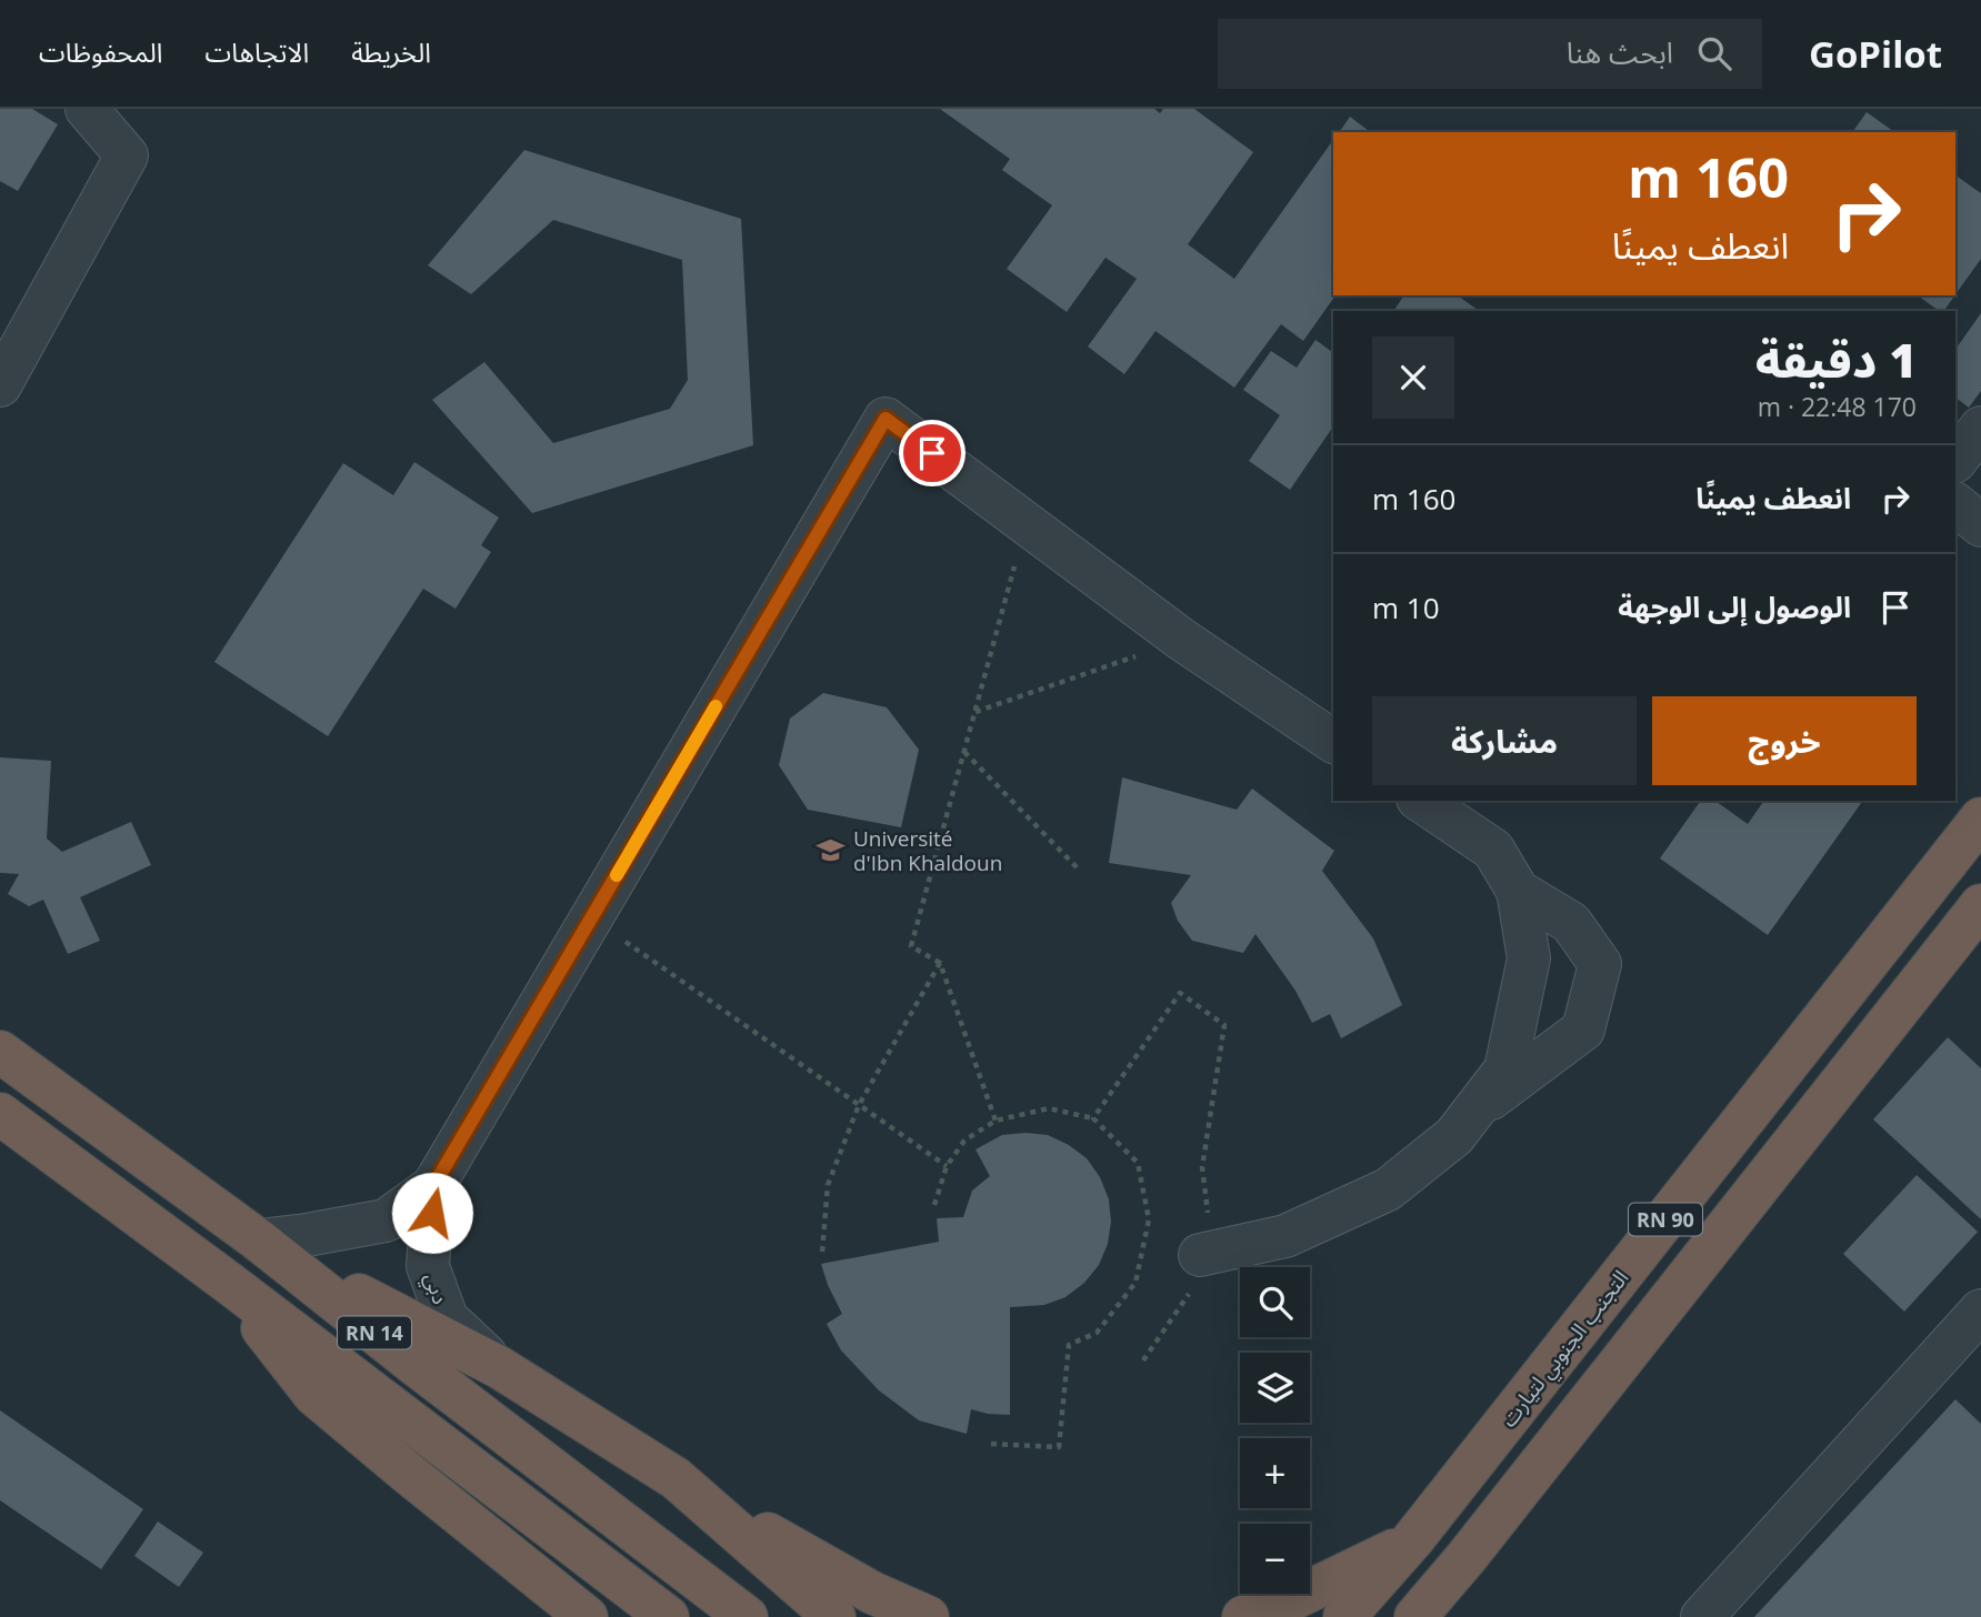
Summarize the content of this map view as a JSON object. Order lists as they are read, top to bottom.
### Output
{
  "streets": {
    "highway": ["RN 90", "RN 14", "التجنب الجنوبي لتيارت"],
    "street": ["دبي"]
  },
  "places": {
    "school or university": ["Université d'Ibn Khaldoun"]
  },
  "page": {
    "header": "GoPilot",
    "search": "ابحث هنا",
    "nav": ["الخريطة", "الاتجاهات", "المحفوظات"],
    "turn": ["160 m", "انعطف يمينًا"],
    "heading": ["1 دقيقة", "170 m · 22:48"],
    "list": [
      {
        "name": "انعطف يمينًا",
        "value": "160 m"
      },
      {
        "name": "الوصول إلى الوجهة",
        "value": "10 m"
      }
    ],
    "buttons": ["خروج", "مشاركة"],
    "map_buttons": ["+", "−"]
  }
}
